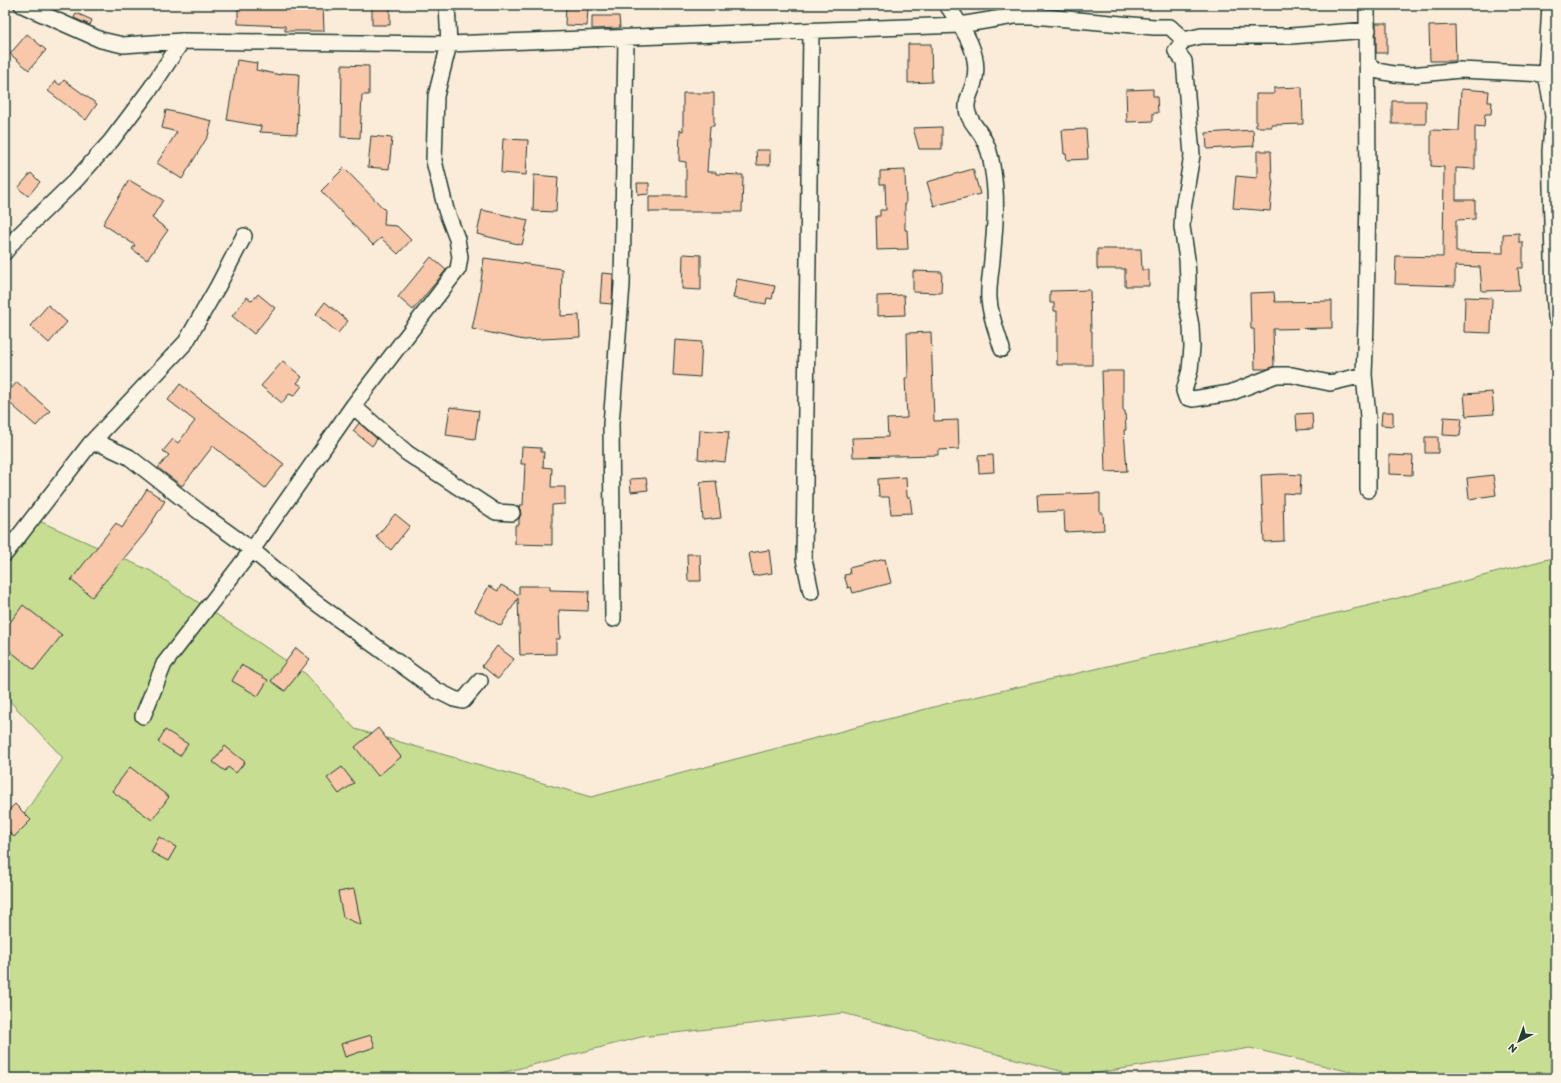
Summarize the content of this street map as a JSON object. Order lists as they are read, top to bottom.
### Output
{
  "north": "bottom left"
}
